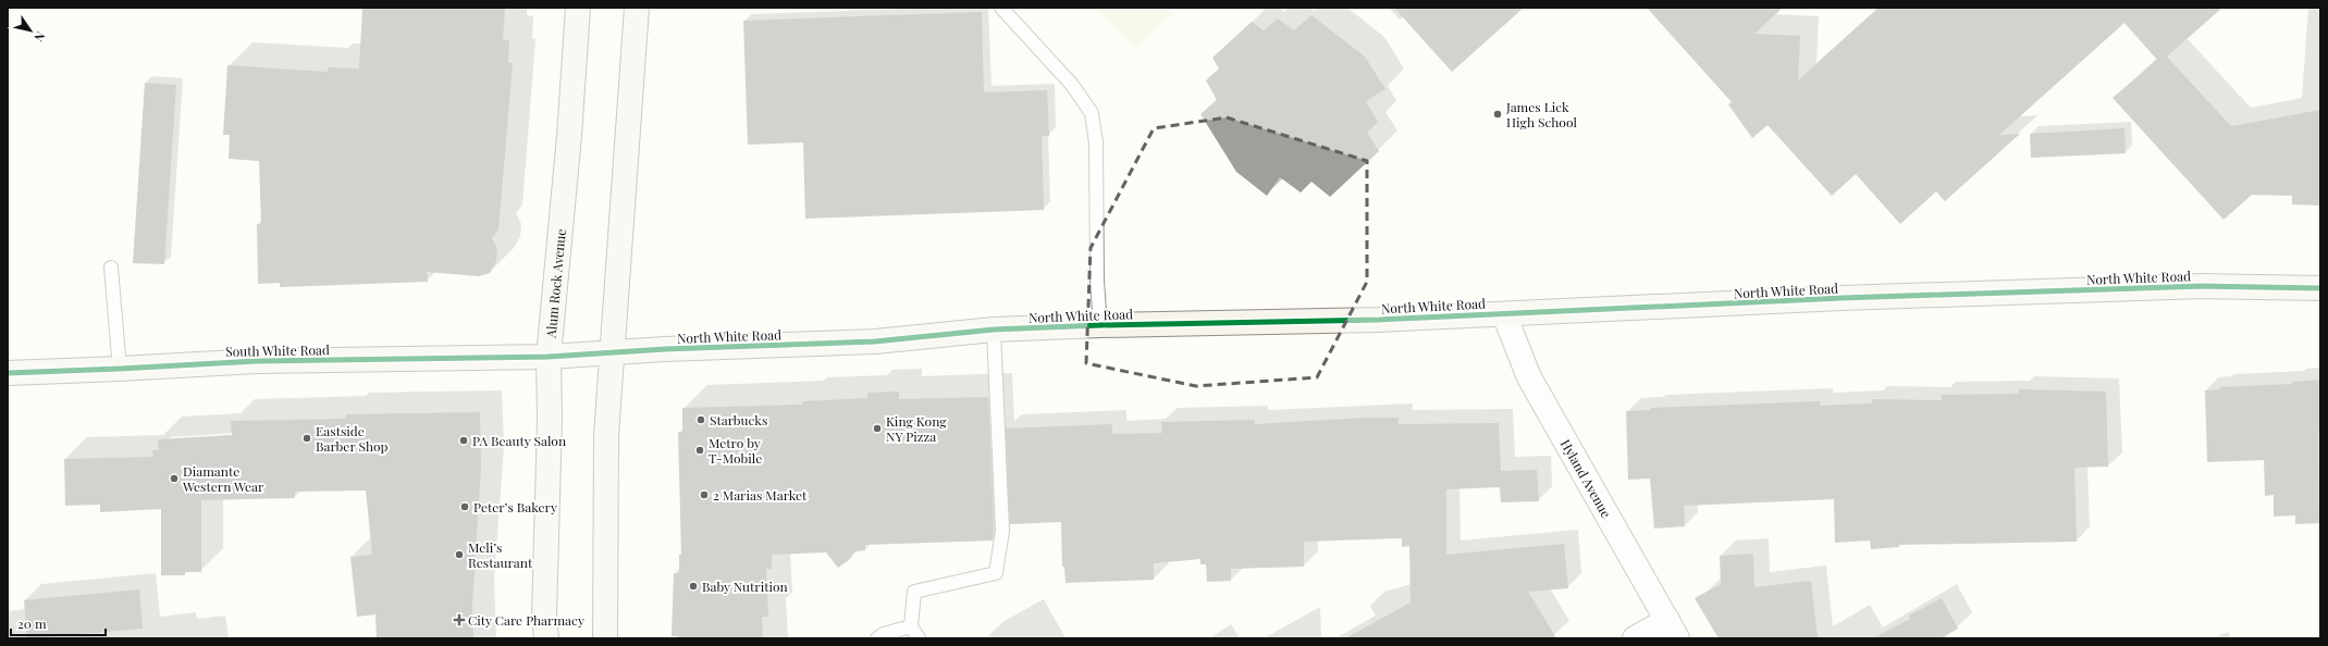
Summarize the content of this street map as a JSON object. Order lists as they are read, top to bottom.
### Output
{
  "streets": {
    "main road": ["North White Road", "Alum Rock Avenue", "South White Road"],
    "street": ["Hyland Avenue"]
  },
  "crossings": [
    ["North White Road", "Alum Rock Avenue"],
    ["North White Road", "South White Road"],
    ["North White Road", "Hyland Avenue"],
    ["Alum Rock Avenue", "South White Road"]
  ],
  "places": {
    "other": [
      "James Lick High School",
      "Starbucks",
      "King Kong NY Pizza",
      "Eastside Barber Shop",
      "PA Beauty Salon",
      "Metro by T-Mobile",
      "Diamante Western Wear",
      "2 Marias Market",
      "Peter’s Bakery",
      "Meli’s Restaurant",
      "Baby Nutrition"
    ],
    "health": ["City Care Pharmacy"]
  },
  "scale_bar": "20 m",
  "north": "bottom right"
}
